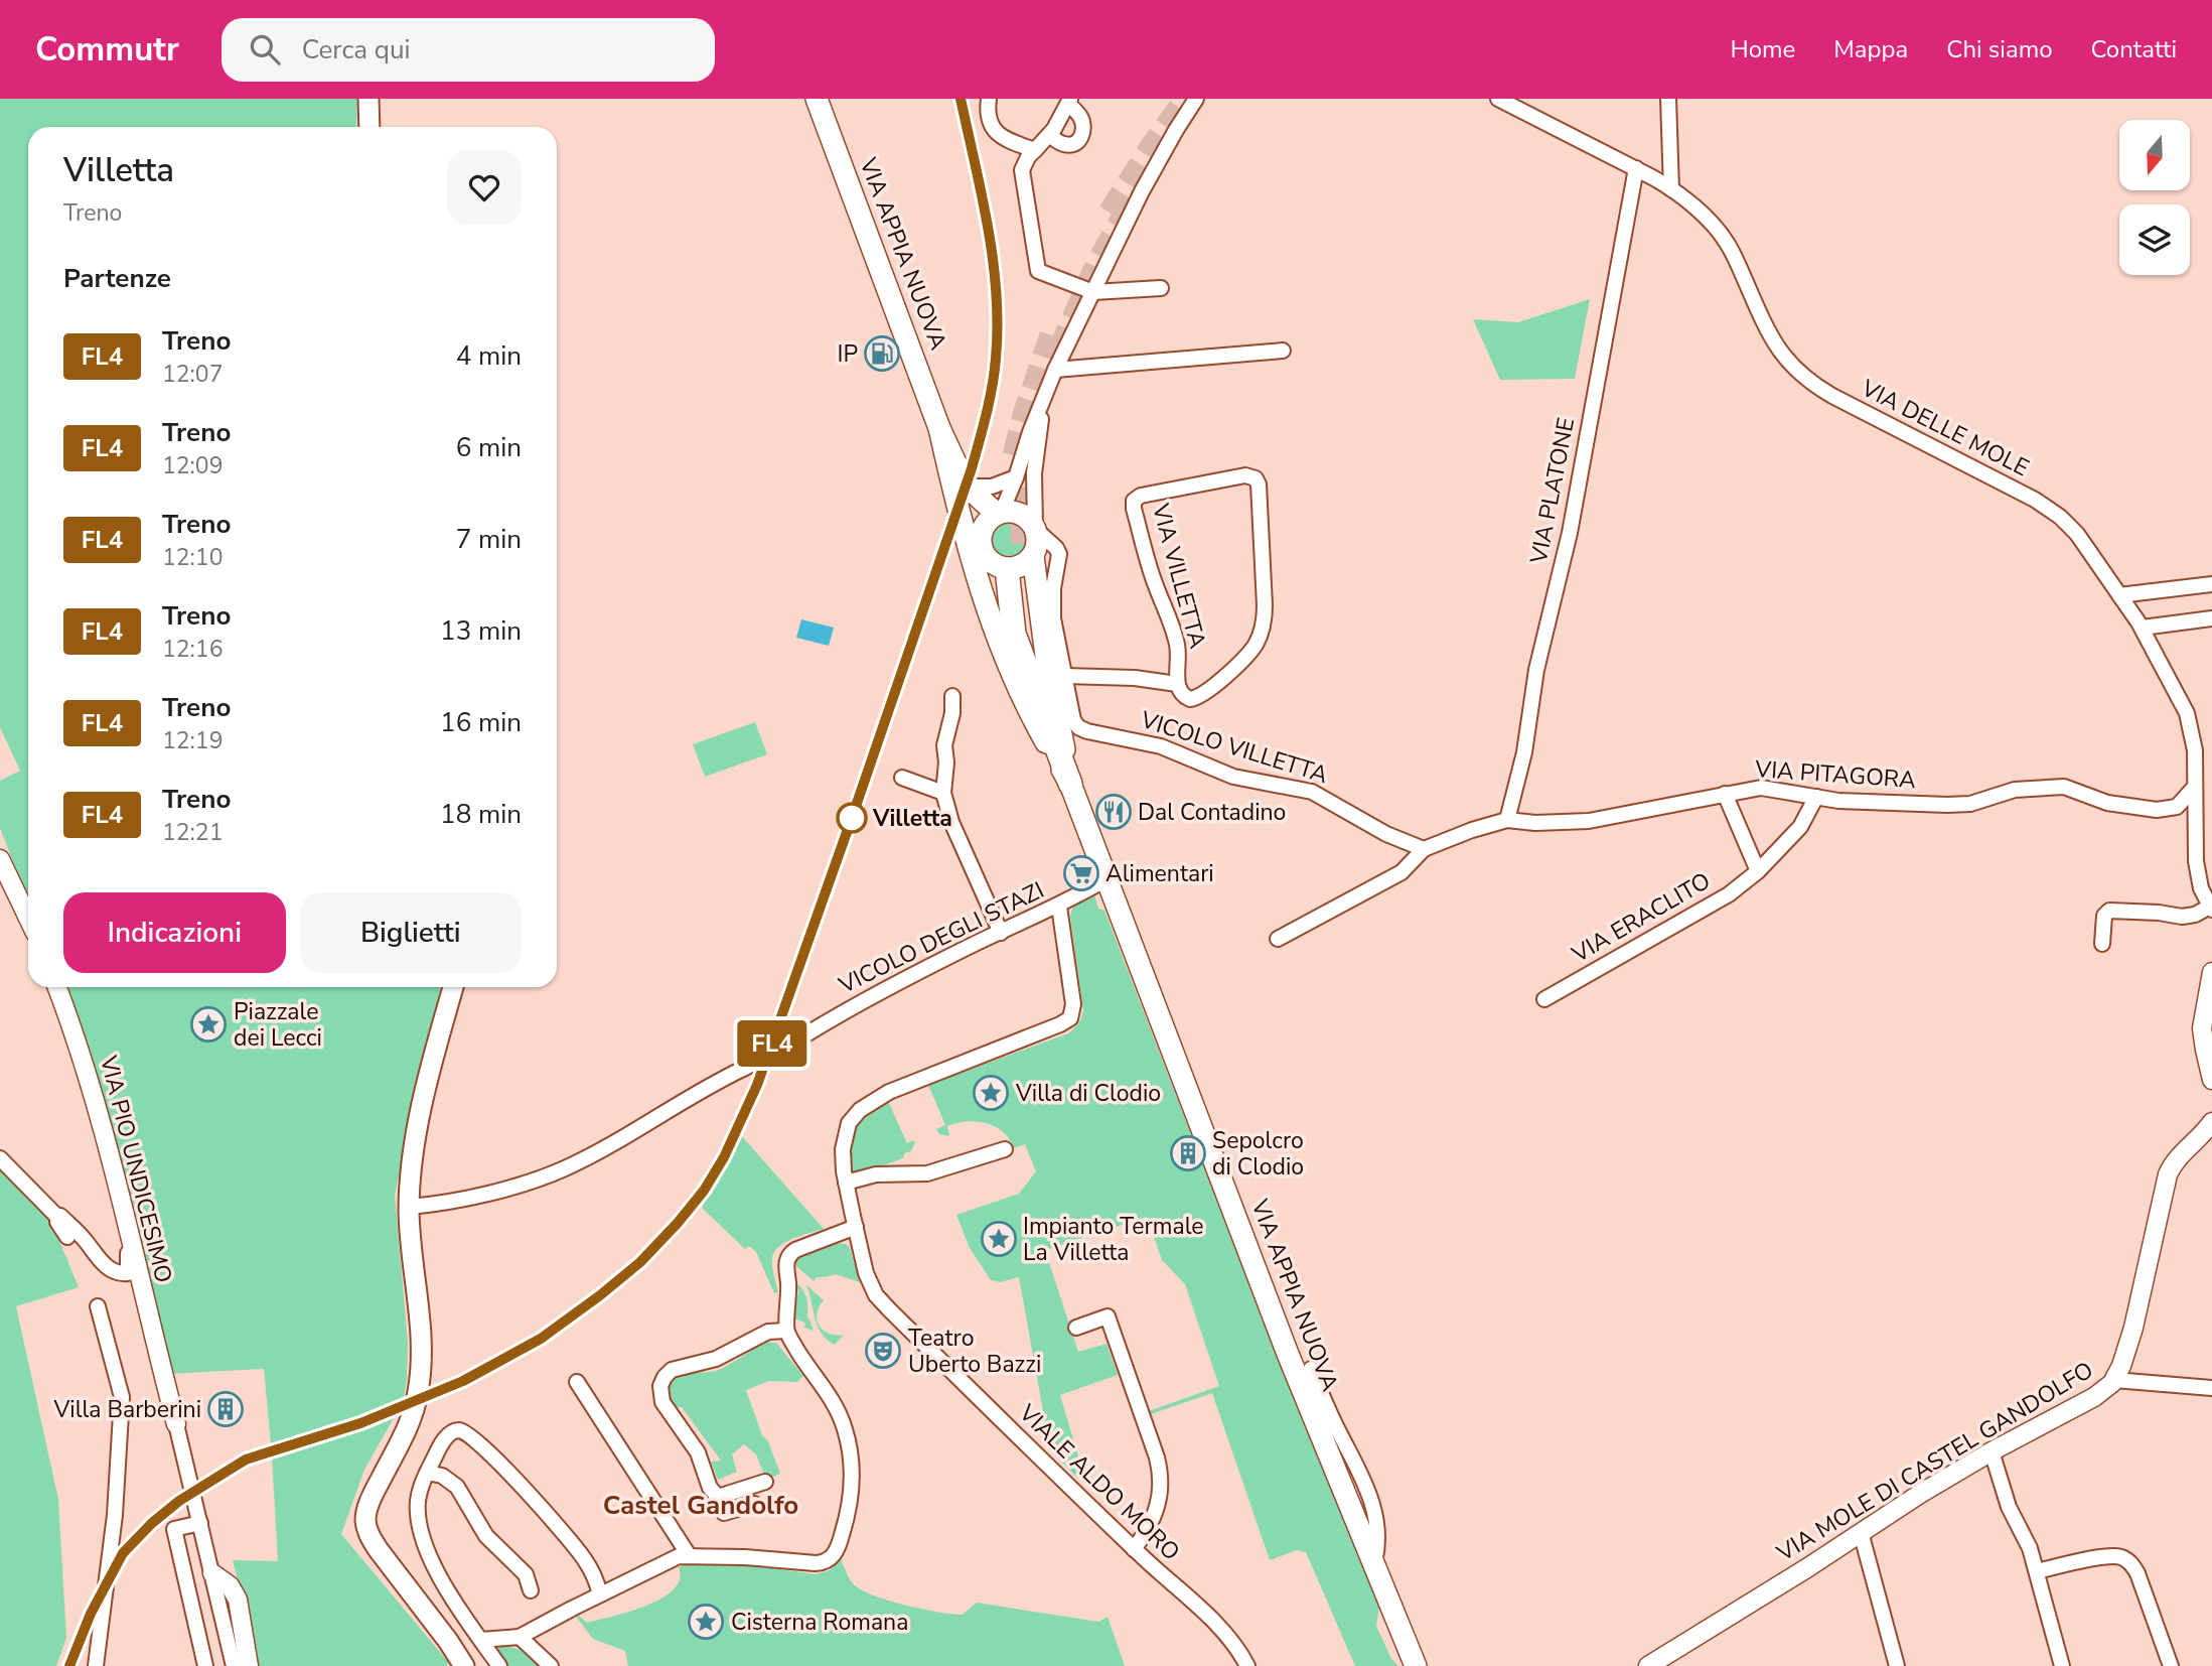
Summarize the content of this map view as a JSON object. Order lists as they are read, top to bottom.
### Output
{
  "streets": {
    "main road": ["VIA APPIA NUOVA"],
    "street": [
      "VIA DELLE MOLE",
      "VIA PLATONE",
      "VIA VILLETTA",
      "VICOLO VILLETTA",
      "VIA PITAGORA",
      "VIA ERACLITO",
      "VICOLO DEGLI STAZI",
      "VIA PIO UNDICESIMO",
      "VIA MOLE DI CASTEL GANDOLFO",
      "VIALE ALDO MORO"
    ]
  },
  "crossings": [
    ["VIA APPIA NUOVA", "VICOLO VILLETTA"],
    ["VIA APPIA NUOVA", "VICOLO DEGLI STAZI"],
    ["VIA DELLE MOLE", "VIA PLATONE"],
    ["VIA DELLE MOLE", "VIA PITAGORA"],
    ["VIA PLATONE", "VIA PITAGORA"],
    ["VIA VILLETTA", "VICOLO VILLETTA"],
    ["VICOLO VILLETTA", "VIA PITAGORA"],
    ["VIA PITAGORA", "VIA ERACLITO"],
    ["VICOLO DEGLI STAZI", "VIALE ALDO MORO"]
  ],
  "districts": ["Castel Gandolfo"],
  "places": {
    "fuel station": ["IP"],
    "restaurant": ["Dal Contadino"],
    "other": ["Villetta"],
    "supermarket": ["Alimentari"],
    "place": [
      "Piazzale dei Lecci",
      "Villa di Clodio",
      "Impianto Termale La Villetta",
      "Cisterna Romana"
    ],
    "building": ["Sepolcro di Clodio", "Villa Barberini"],
    "theatre": ["Teatro Uberto Bazzi"]
  },
  "north": "bottom",
  "page": {
    "header": "Commutr",
    "search": "Cerca qui",
    "nav": [
      "Home",
      "Mappa",
      "Chi siamo",
      "Contatti"
    ],
    "on_map": "FL4",
    "heading": [
      ["Villetta", "Treno"],
      "Partenze"
    ],
    "list": [
      {
        "mark": "FL4",
        "name": "Treno",
        "note": "12:07",
        "value": "4 min"
      },
      {
        "mark": "FL4",
        "name": "Treno",
        "note": "12:09",
        "value": "6 min"
      },
      {
        "mark": "FL4",
        "name": "Treno",
        "note": "12:10",
        "value": "7 min"
      },
      {
        "mark": "FL4",
        "name": "Treno",
        "note": "12:16",
        "value": "13 min"
      },
      {
        "mark": "FL4",
        "name": "Treno",
        "note": "12:19",
        "value": "16 min"
      },
      {
        "mark": "FL4",
        "name": "Treno",
        "note": "12:21",
        "value": "18 min"
      }
    ],
    "buttons": ["Indicazioni", "Biglietti"]
  }
}
